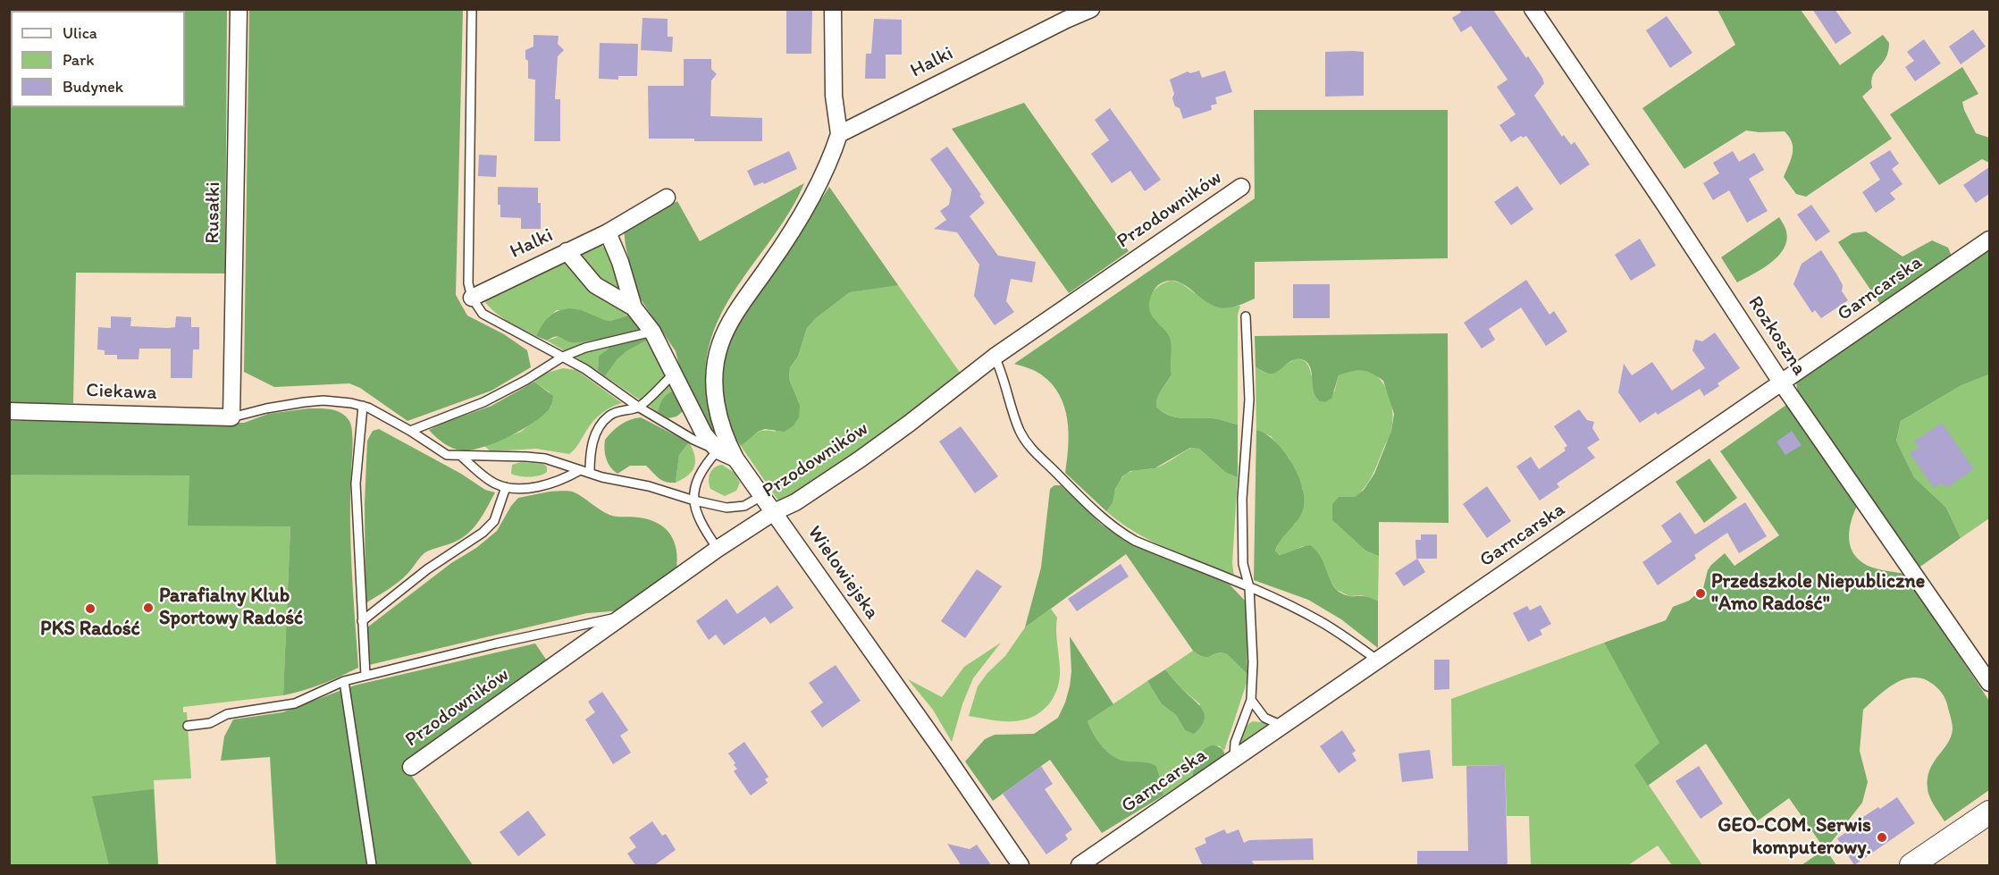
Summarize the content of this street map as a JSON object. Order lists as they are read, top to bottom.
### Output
{
  "streets": {
    "street": [
      "Halki",
      "Przodowników",
      "Rusałki",
      "Garncarska",
      "Rozkoszna",
      "Ciekawa",
      "Wielowiejska"
    ]
  },
  "crossings": [
    ["Halki", "Wielowiejska"],
    ["Przodowników", "Wielowiejska"],
    ["Rusałki", "Ciekawa"],
    ["Garncarska", "Rozkoszna"]
  ],
  "places": [
    "Przedszkole Niepubliczne \"Amo Radość\"",
    "Parafialny Klub Sportowy Radość",
    "PKS Radość",
    "GEO-COM. Serwis komputerowy."
  ],
  "legend": ["Ulica", "Park", "Budynek"]
}
